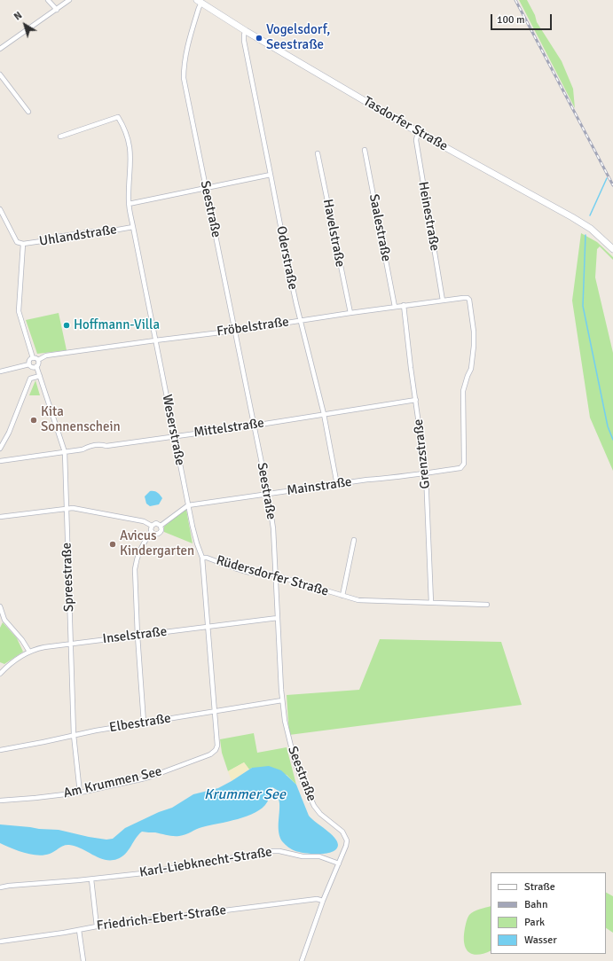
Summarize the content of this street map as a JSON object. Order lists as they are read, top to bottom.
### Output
{
  "streets": {
    "main road": ["Tasdorfer Straße"],
    "street": [
      "Seestraße",
      "Heinestraße",
      "Saalestraße",
      "Havelstraße",
      "Uhlandstraße",
      "Oderstraße",
      "Fröbelstraße",
      "Mittelstraße",
      "Weserstraße",
      "Grenzstraße",
      "Mainstraße",
      "Rüdersdorfer Straße",
      "Spreestraße",
      "Inselstraße",
      "Elbestraße",
      "Am Krummen See",
      "Karl-Liebknecht-Straße",
      "Friedrich-Ebert-Straße"
    ]
  },
  "crossings": [
    ["Tasdorfer Straße", "Seestraße"],
    ["Tasdorfer Straße", "Heinestraße"],
    ["Tasdorfer Straße", "Oderstraße"],
    ["Seestraße", "Fröbelstraße"],
    ["Seestraße", "Mittelstraße"],
    ["Seestraße", "Mainstraße"],
    ["Seestraße", "Rüdersdorfer Straße"],
    ["Seestraße", "Inselstraße"],
    ["Seestraße", "Elbestraße"],
    ["Seestraße", "Karl-Liebknecht-Straße"],
    ["Seestraße", "Friedrich-Ebert-Straße"],
    ["Heinestraße", "Fröbelstraße"],
    ["Saalestraße", "Fröbelstraße"],
    ["Havelstraße", "Fröbelstraße"],
    ["Uhlandstraße", "Weserstraße"],
    ["Oderstraße", "Fröbelstraße"],
    ["Oderstraße", "Mittelstraße"],
    ["Oderstraße", "Mainstraße"],
    ["Fröbelstraße", "Weserstraße"],
    ["Fröbelstraße", "Grenzstraße"],
    ["Fröbelstraße", "Mainstraße"],
    ["Fröbelstraße", "Spreestraße"],
    ["Mittelstraße", "Weserstraße"],
    ["Mittelstraße", "Grenzstraße"],
    ["Mittelstraße", "Spreestraße"],
    ["Weserstraße", "Mainstraße"],
    ["Weserstraße", "Rüdersdorfer Straße"],
    ["Weserstraße", "Inselstraße"],
    ["Weserstraße", "Elbestraße"],
    ["Weserstraße", "Am Krummen See"],
    ["Grenzstraße", "Mainstraße"],
    ["Grenzstraße", "Rüdersdorfer Straße"],
    ["Spreestraße", "Inselstraße"],
    ["Spreestraße", "Elbestraße"],
    ["Spreestraße", "Am Krummen See"]
  ],
  "water": ["Krummer See"],
  "places": [
    "Vogelsdorf, Seestraße",
    "Hoffmann-Villa",
    "Kita Sonnenschein",
    "Avicus Kindergarten"
  ],
  "legend": [
    "Straße",
    "Bahn",
    "Park",
    "Wasser"
  ],
  "scale_bar": "100 m",
  "north": "top left"
}
